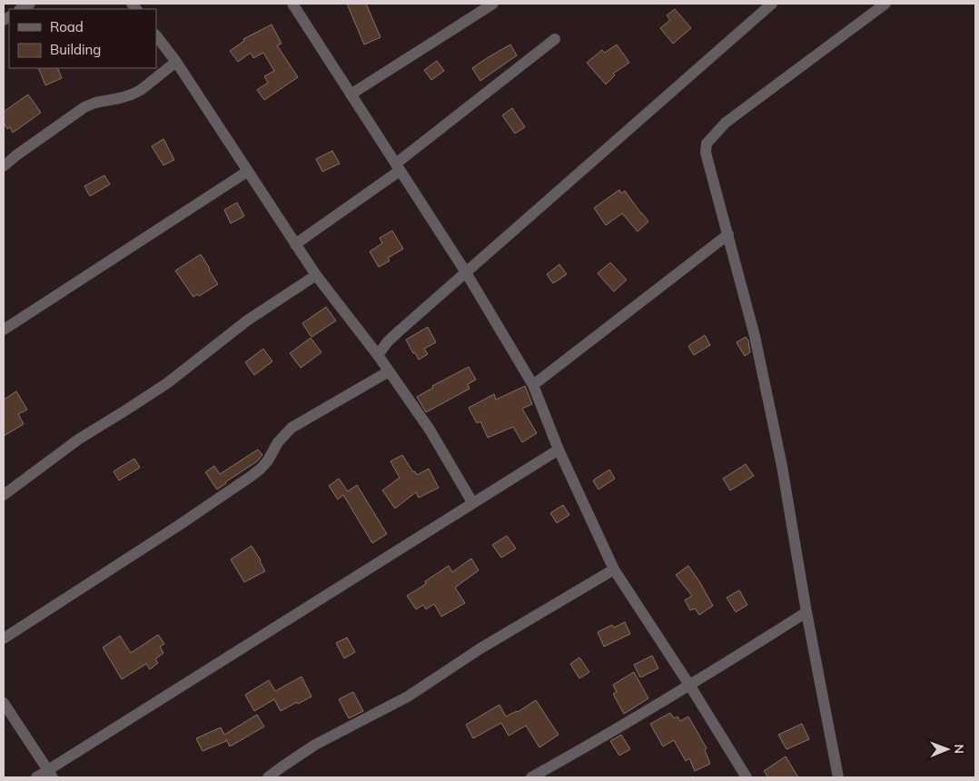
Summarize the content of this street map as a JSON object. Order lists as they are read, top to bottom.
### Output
{
  "legend": ["Road", "Building"],
  "north": "right"
}
